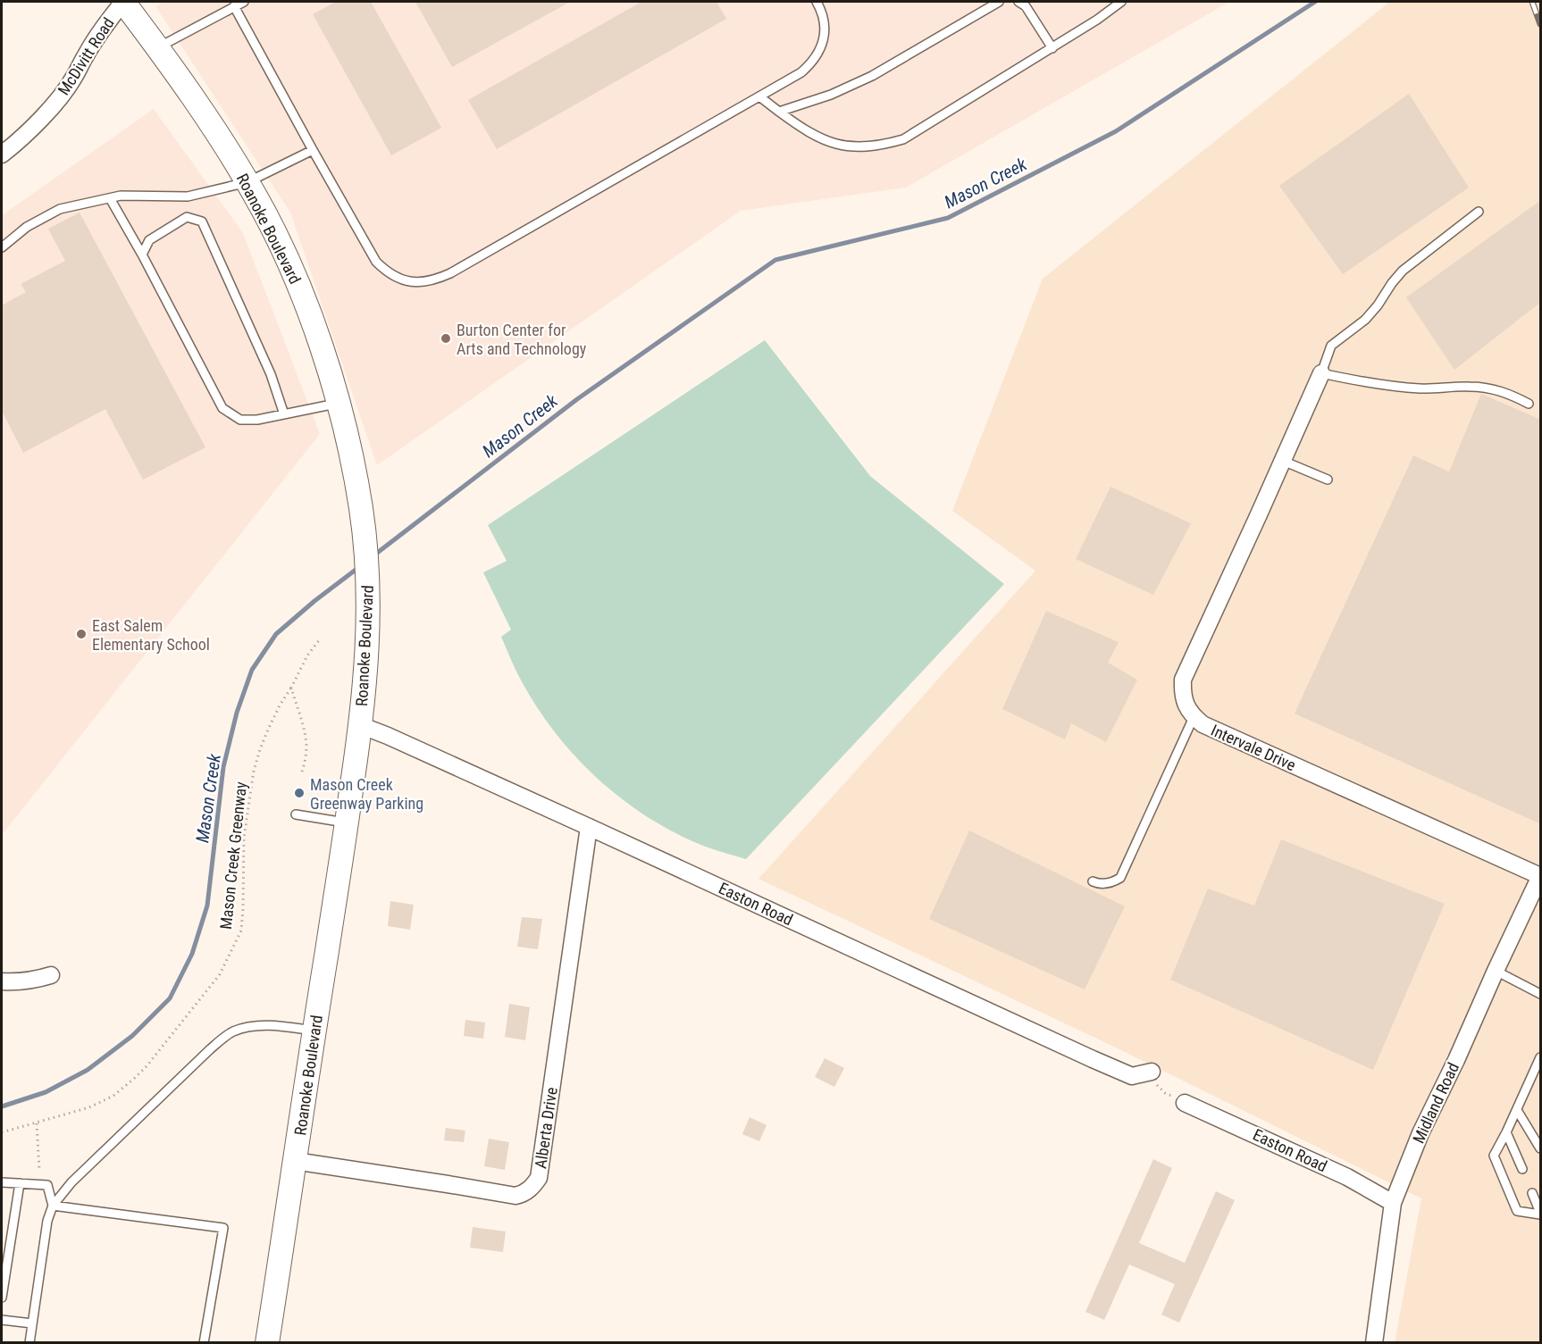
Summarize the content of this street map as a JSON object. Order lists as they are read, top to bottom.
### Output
{
  "streets": {
    "main road": ["Roanoke Boulevard"],
    "street": [
      "McDivitt Road",
      "Intervale Drive",
      "Easton Road",
      "Midland Road",
      "Alberta Drive"
    ],
    "path": ["Mason Creek Greenway"]
  },
  "crossings": [
    ["McDivitt Road", "Roanoke Boulevard"],
    ["Roanoke Boulevard", "Easton Road"],
    ["Roanoke Boulevard", "Alberta Drive"],
    ["Intervale Drive", "Midland Road"],
    ["Easton Road", "Midland Road"],
    ["Easton Road", "Alberta Drive"]
  ],
  "water": ["Mason Creek"],
  "places": ["Burton Center for Arts and Technology", "East Salem Elementary School", "Mason Creek Greenway Parking"]
}
